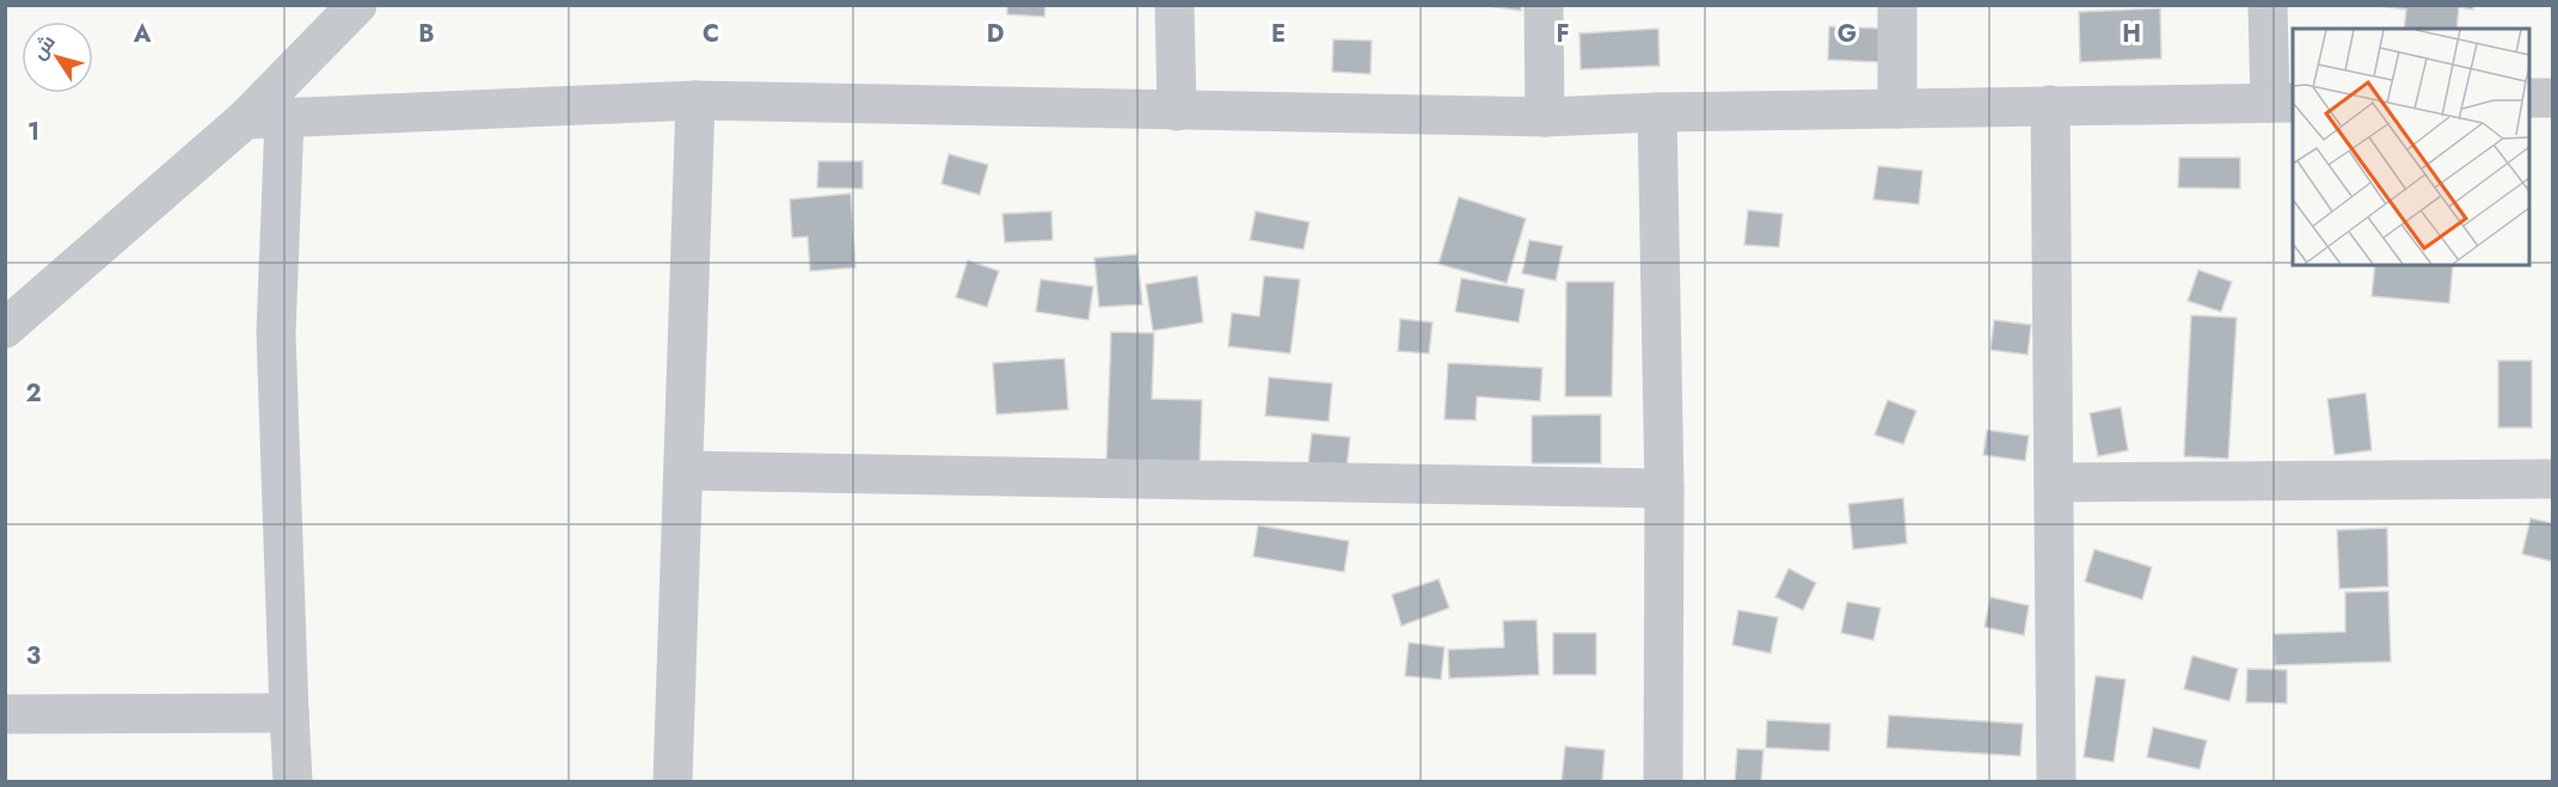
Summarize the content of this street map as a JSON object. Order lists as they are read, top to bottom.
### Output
{
  "north": "top left",
  "grid": {
    "columns": [
      "A",
      "B",
      "C",
      "D",
      "E",
      "F",
      "G",
      "H"
    ],
    "rows": ["1", "2", "3"]
  }
}
